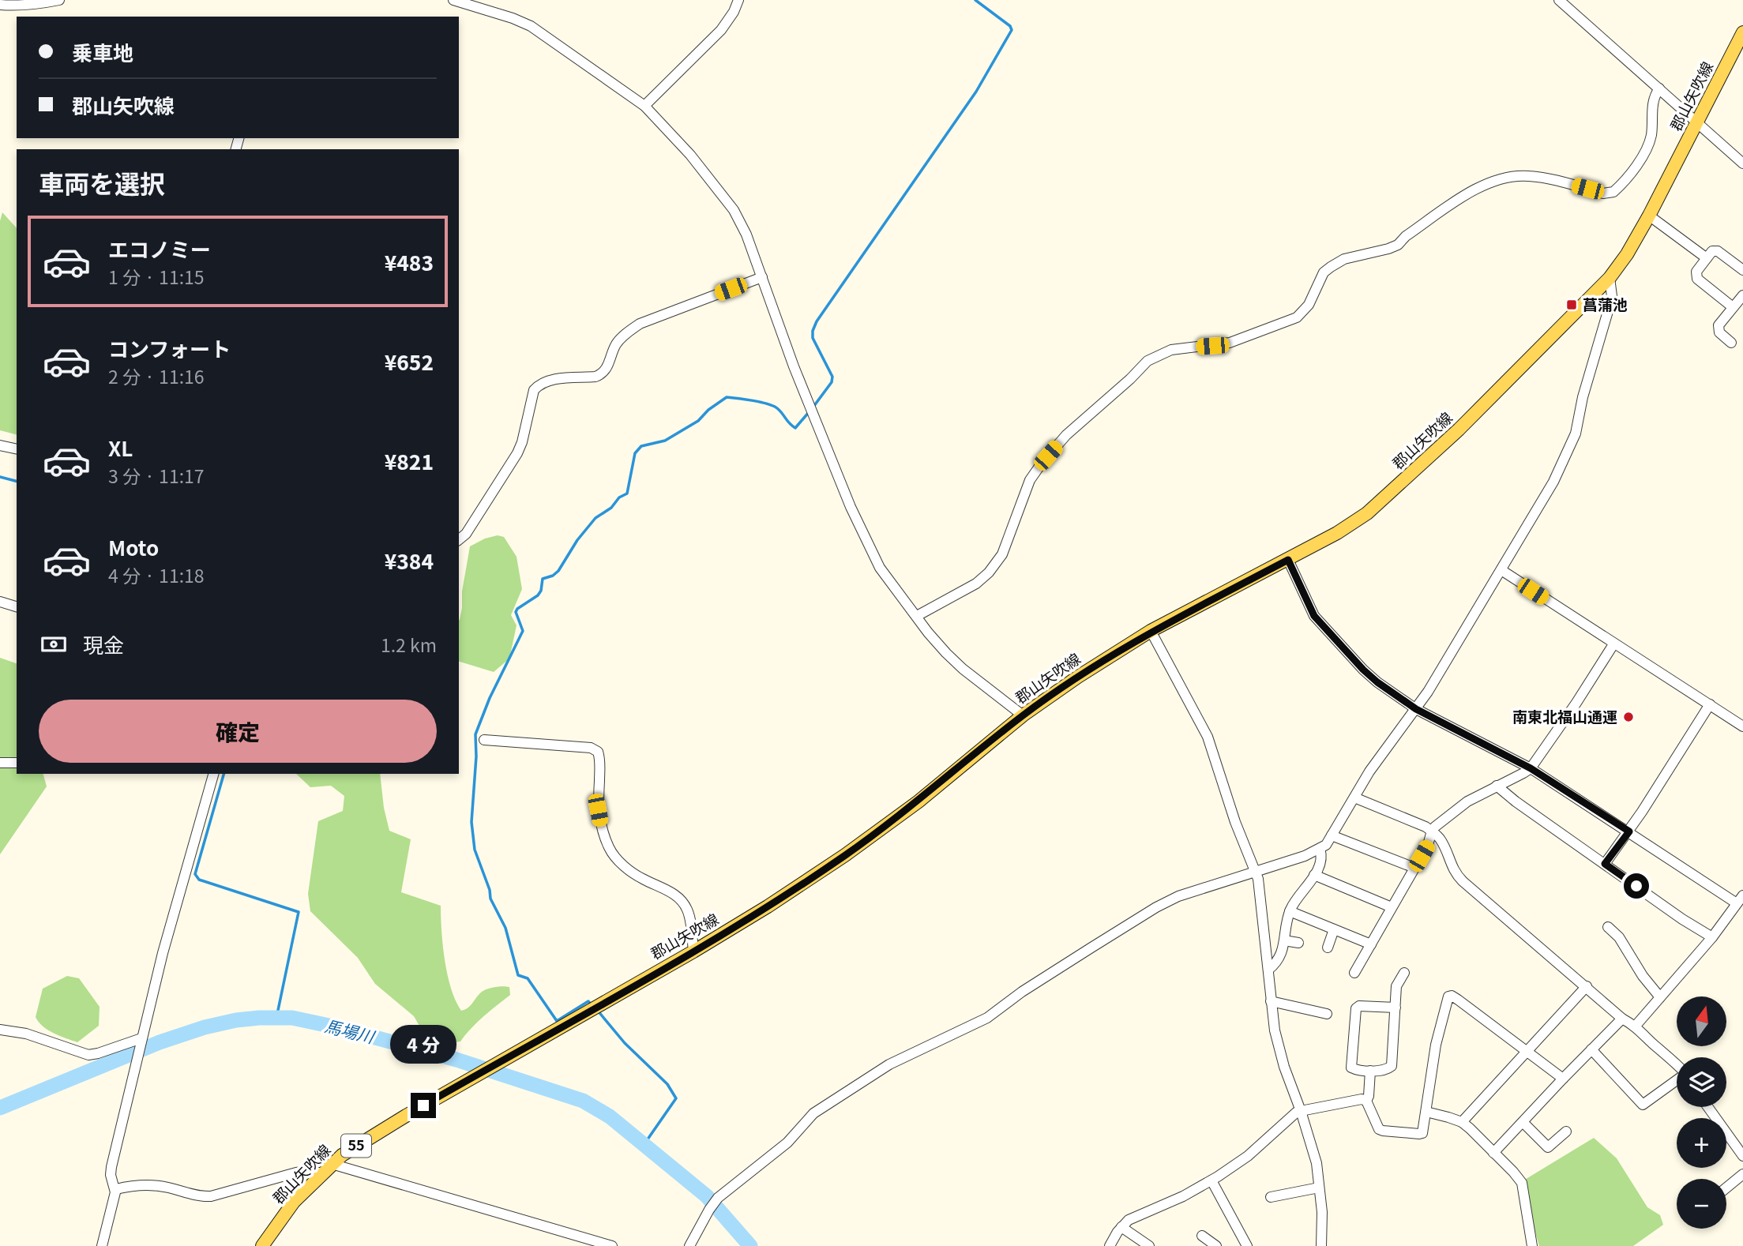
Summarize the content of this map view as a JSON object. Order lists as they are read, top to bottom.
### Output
{
  "streets": {
    "main road": ["郡山矢吹線", "55"]
  },
  "water": ["馬場川"],
  "places": {
    "transit": ["菖蒲池"],
    "other": ["南東北福山通運"]
  },
  "north": "top",
  "page": {
    "banner": ["乗車地", "郡山矢吹線"],
    "heading": "車両を選択",
    "list": [
      {
        "name": "エコノミー",
        "note": "1 分 · 11:15",
        "value": "¥483"
      },
      {
        "name": "コンフォート",
        "note": "2 分 · 11:16",
        "value": "¥652"
      },
      {
        "name": "XL",
        "note": "3 分 · 11:17",
        "value": "¥821"
      },
      {
        "name": "Moto",
        "note": "4 分 · 11:18",
        "value": "¥384"
      }
    ],
    "pay": ["現金", "1.2 km"],
    "buttons": "確定",
    "map_buttons": ["+", "−"],
    "bubble": "4 分"
  }
}
